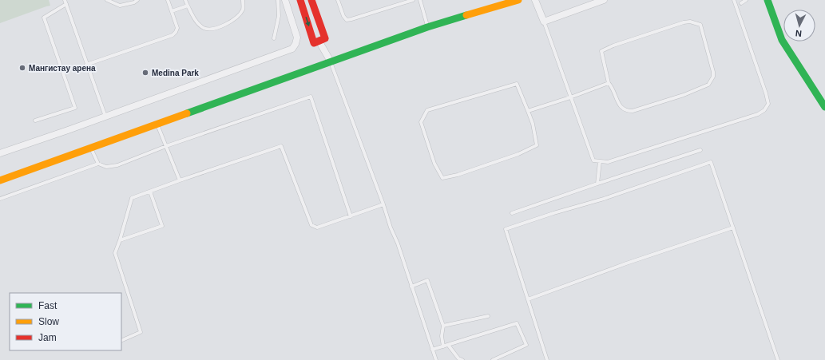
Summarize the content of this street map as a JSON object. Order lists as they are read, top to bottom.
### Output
{
  "places": ["Мангистау арена", "Medina Park"],
  "legend": ["Fast", "Slow", "Jam"],
  "north": "bottom"
}
